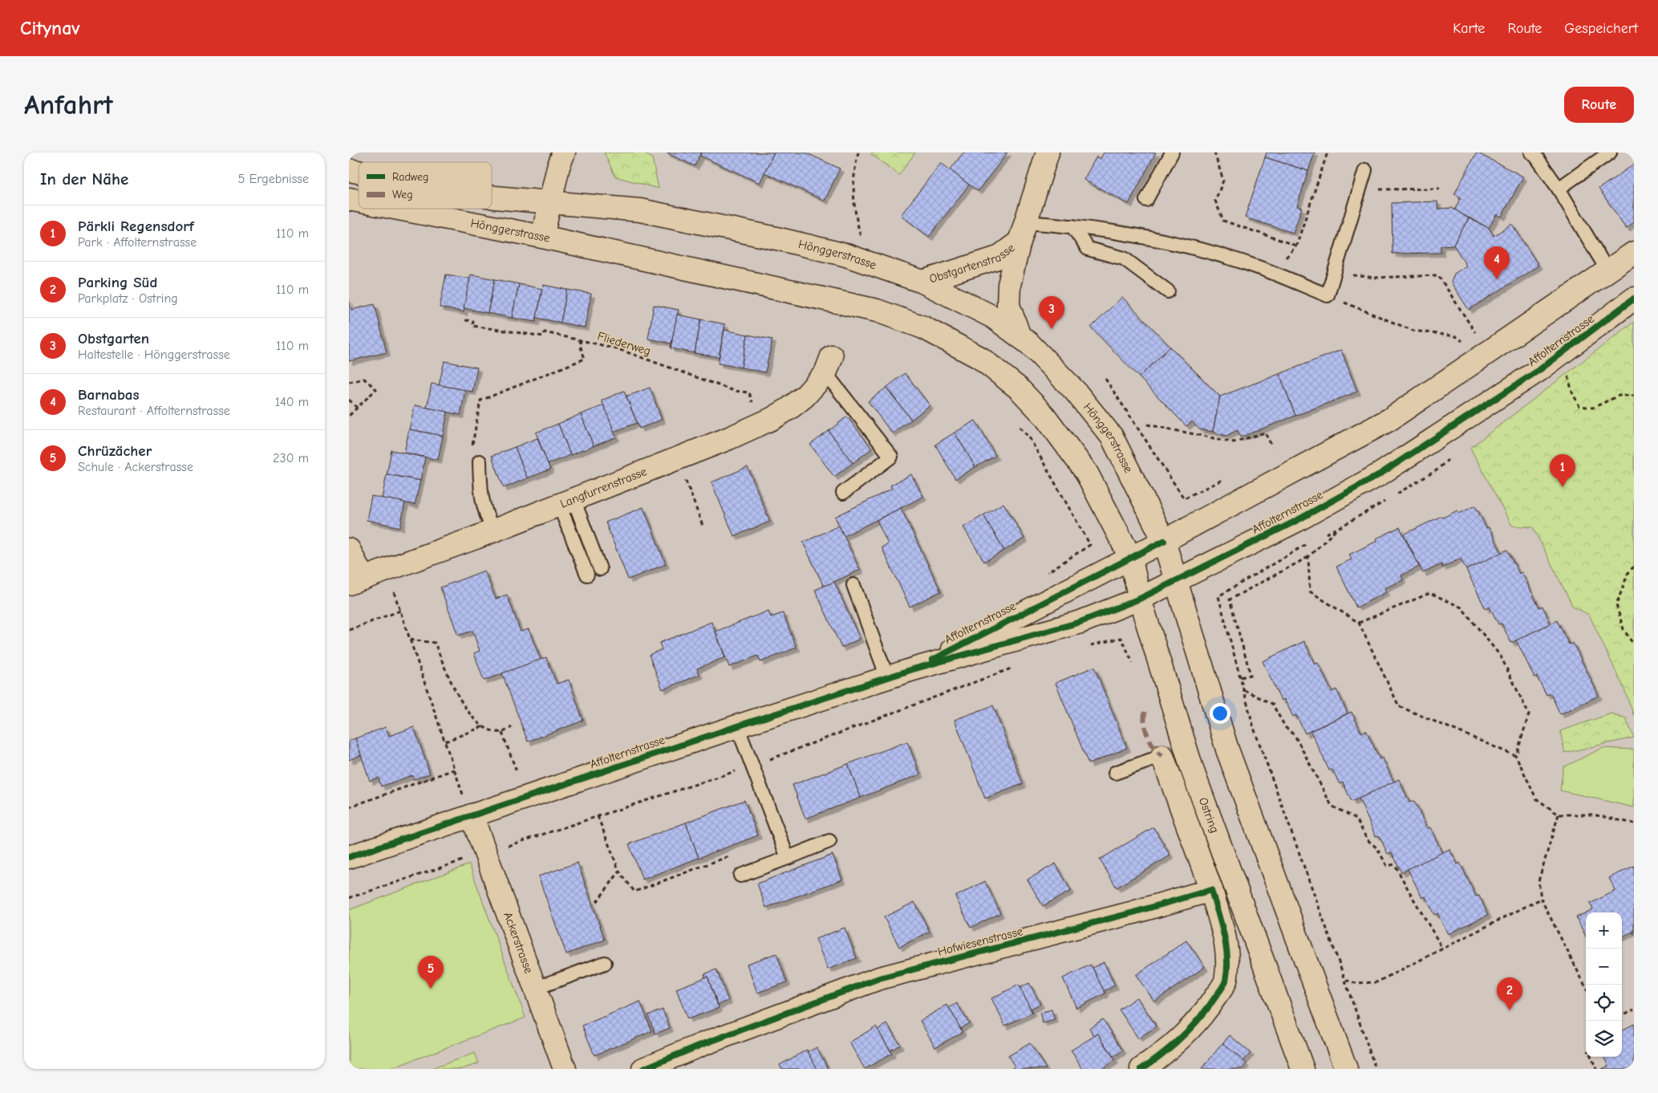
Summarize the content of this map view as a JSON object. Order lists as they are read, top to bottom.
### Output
{
  "streets": {
    "street": [
      "Hönggerstrasse",
      "Obstgartenstrasse",
      "Affolternstrasse",
      "Langfurrenstrasse",
      "Ostring",
      "Hofwiesenstrasse",
      "Ackerstrasse"
    ],
    "path": ["Fliederweg"]
  },
  "crossings": [
    ["Hönggerstrasse", "Obstgartenstrasse"],
    ["Hönggerstrasse", "Affolternstrasse"],
    ["Hönggerstrasse", "Ostring"],
    ["Affolternstrasse", "Ostring"],
    ["Affolternstrasse", "Ackerstrasse"]
  ],
  "legend": ["Radweg", "Weg"],
  "page": {
    "header": "Citynav",
    "nav": ["Karte", "Route", "Gespeichert"],
    "buttons": "Route",
    "title": "Anfahrt",
    "heading": ["In der Nähe", "5 Ergebnisse"],
    "list": [
      {
        "mark": "1",
        "name": "Pärkli Regensdorf",
        "note": "Park · Affolternstrasse",
        "value": "110 m"
      },
      {
        "mark": "2",
        "name": "Parking Süd",
        "note": "Parkplatz · Ostring",
        "value": "110 m"
      },
      {
        "mark": "3",
        "name": "Obstgarten",
        "note": "Haltestelle · Hönggerstrasse",
        "value": "110 m"
      },
      {
        "mark": "4",
        "name": "Barnabas",
        "note": "Restaurant · Affolternstrasse",
        "value": "140 m"
      },
      {
        "mark": "5",
        "name": "Chrüzächer",
        "note": "Schule · Ackerstrasse",
        "value": "230 m"
      }
    ],
    "pins": [
      "4",
      "3",
      "1",
      "5",
      "2"
    ],
    "map_buttons": ["+", "−"]
  }
}
